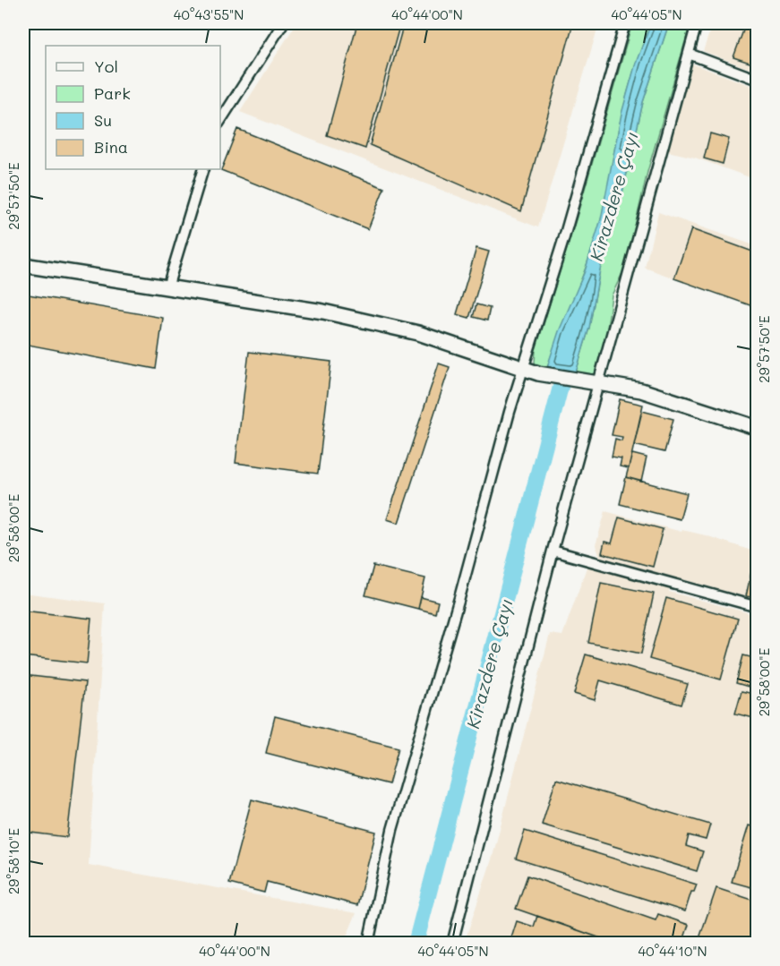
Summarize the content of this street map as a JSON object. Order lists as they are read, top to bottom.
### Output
{
  "water": ["Kirazdere Çayı"],
  "legend": [
    "Yol",
    "Park",
    "Su",
    "Bina"
  ],
  "coordinates": [
    "40°43'55\"N",
    "40°44'00\"N",
    "40°44'05\"N",
    "29°57'50\"E",
    "29°58'00\"E",
    "29°58'10\"E",
    "40°44'10\"N"
  ]
}
